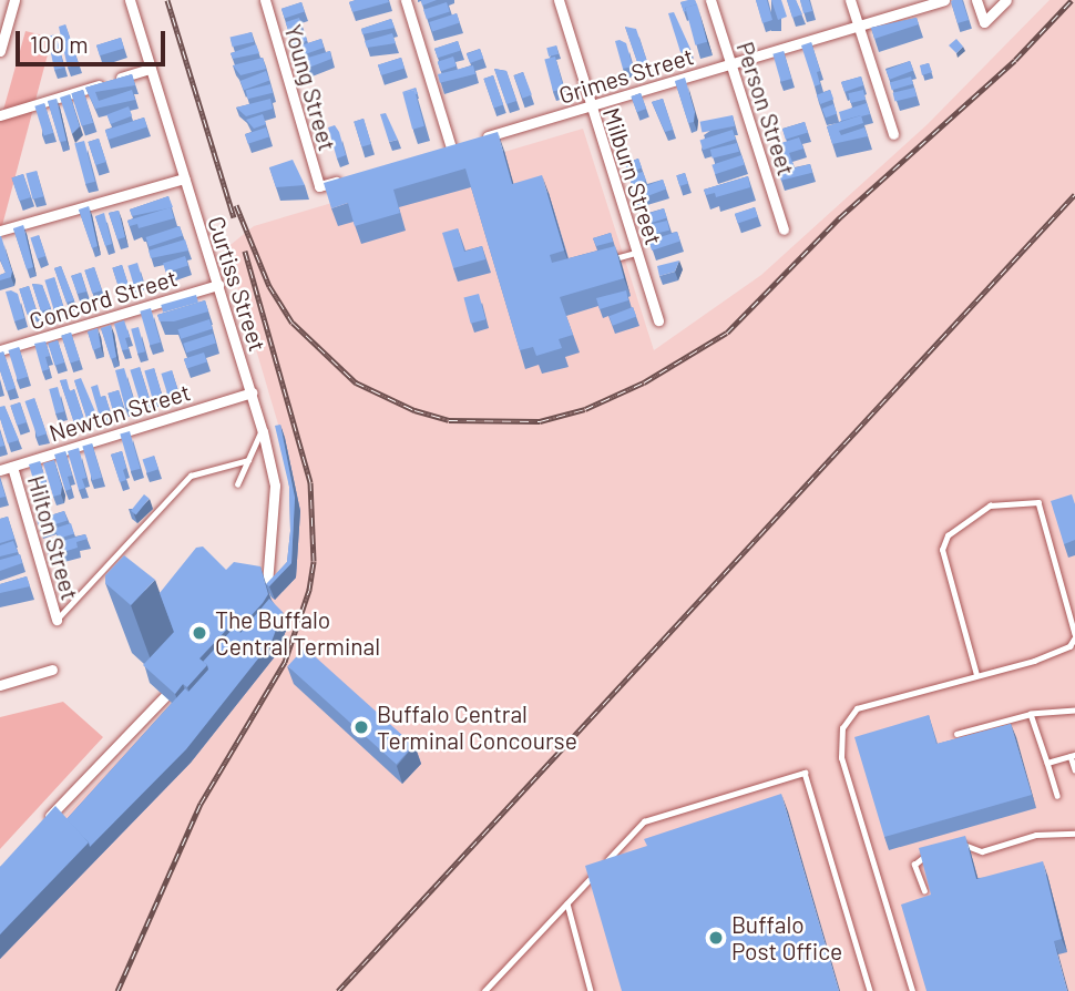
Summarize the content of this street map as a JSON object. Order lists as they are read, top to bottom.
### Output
{
  "streets": {
    "street": [
      "Grimes Street",
      "Young Street",
      "Person Street",
      "Milburn Street",
      "Curtiss Street",
      "Concord Street",
      "Newton Street",
      "Hilton Street"
    ]
  },
  "crossings": [
    ["Grimes Street", "Person Street"],
    ["Grimes Street", "Milburn Street"],
    ["Curtiss Street", "Concord Street"],
    ["Curtiss Street", "Newton Street"],
    ["Newton Street", "Hilton Street"]
  ],
  "places": ["The Buffalo Central Terminal", "Buffalo Central Terminal Concourse", "Buffalo Post Office"],
  "scale_bar": "100 m"
}
